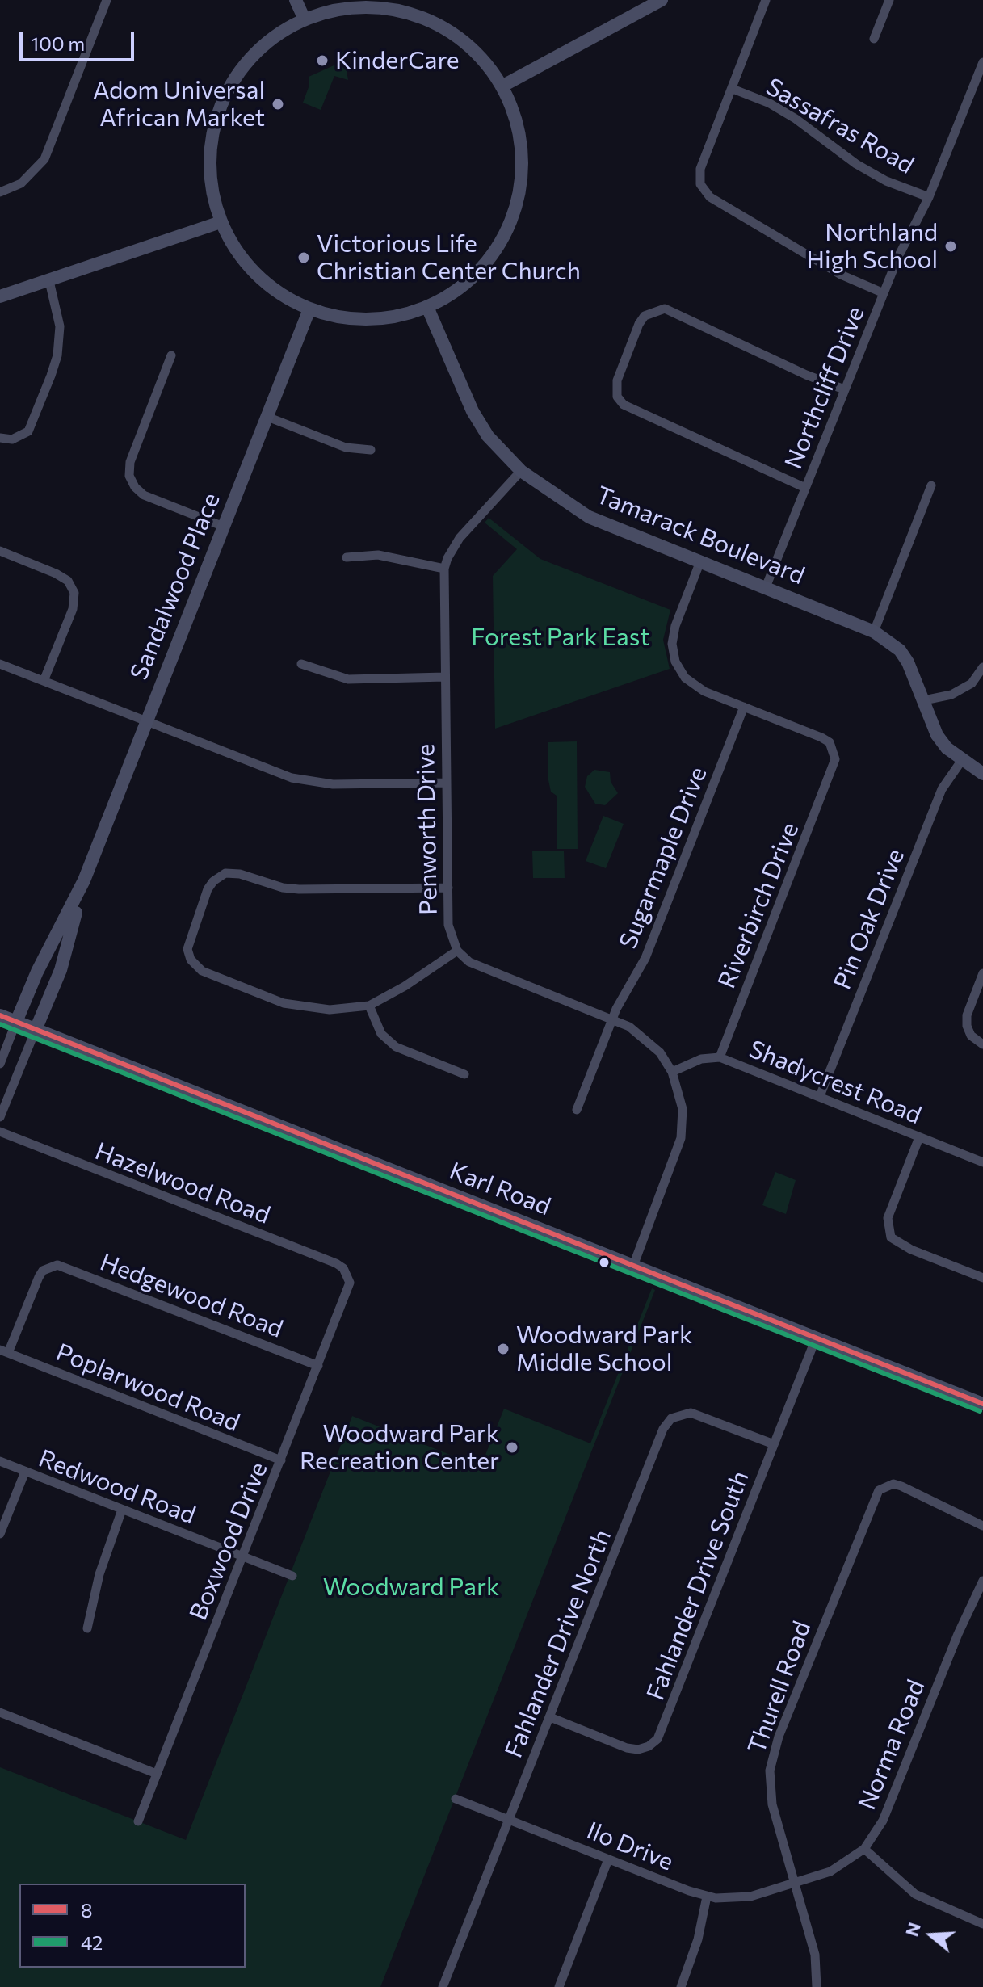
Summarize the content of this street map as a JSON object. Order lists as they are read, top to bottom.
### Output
{
  "streets": {
    "street": [
      "Sassafras Road",
      "Northcliff Drive",
      "Tamarack Boulevard",
      "Sandalwood Place",
      "Penworth Drive",
      "Sugarmaple Drive",
      "Riverbirch Drive",
      "Pin Oak Drive",
      "Shadycrest Road",
      "Hazelwood Road",
      "Karl Road",
      "Hedgewood Road",
      "Poplarwood Road",
      "Redwood Road",
      "Boxwood Drive",
      "Fahlander Drive South",
      "Fahlander Drive North",
      "Thurell Road",
      "Norma Road",
      "Ilo Drive"
    ]
  },
  "crossings": [
    ["Sassafras Road", "Northcliff Drive"],
    ["Northcliff Drive", "Tamarack Boulevard"],
    ["Tamarack Boulevard", "Penworth Drive"],
    ["Tamarack Boulevard", "Pin Oak Drive"],
    ["Sandalwood Place", "Karl Road"],
    ["Sugarmaple Drive", "Riverbirch Drive"],
    ["Riverbirch Drive", "Shadycrest Road"],
    ["Pin Oak Drive", "Shadycrest Road"],
    ["Hazelwood Road", "Boxwood Drive"],
    ["Karl Road", "Fahlander Drive South"],
    ["Hedgewood Road", "Poplarwood Road"],
    ["Hedgewood Road", "Boxwood Drive"],
    ["Poplarwood Road", "Boxwood Drive"],
    ["Redwood Road", "Boxwood Drive"],
    ["Fahlander Drive South", "Fahlander Drive North"],
    ["Fahlander Drive North", "Ilo Drive"],
    ["Thurell Road", "Norma Road"],
    ["Thurell Road", "Ilo Drive"],
    ["Norma Road", "Ilo Drive"]
  ],
  "parks": ["Forest Park East", "Woodward Park"],
  "places": [
    "KinderCare",
    "Adom Universal African Market",
    "Northland High School",
    "Victorious Life Christian Center Church",
    "Woodward Park Middle School",
    "Woodward Park Recreation Center"
  ],
  "lines": ["transit line 8", "transit line 42"],
  "legend": ["8", "42"],
  "scale_bar": "100 m",
  "north": "left"
}
